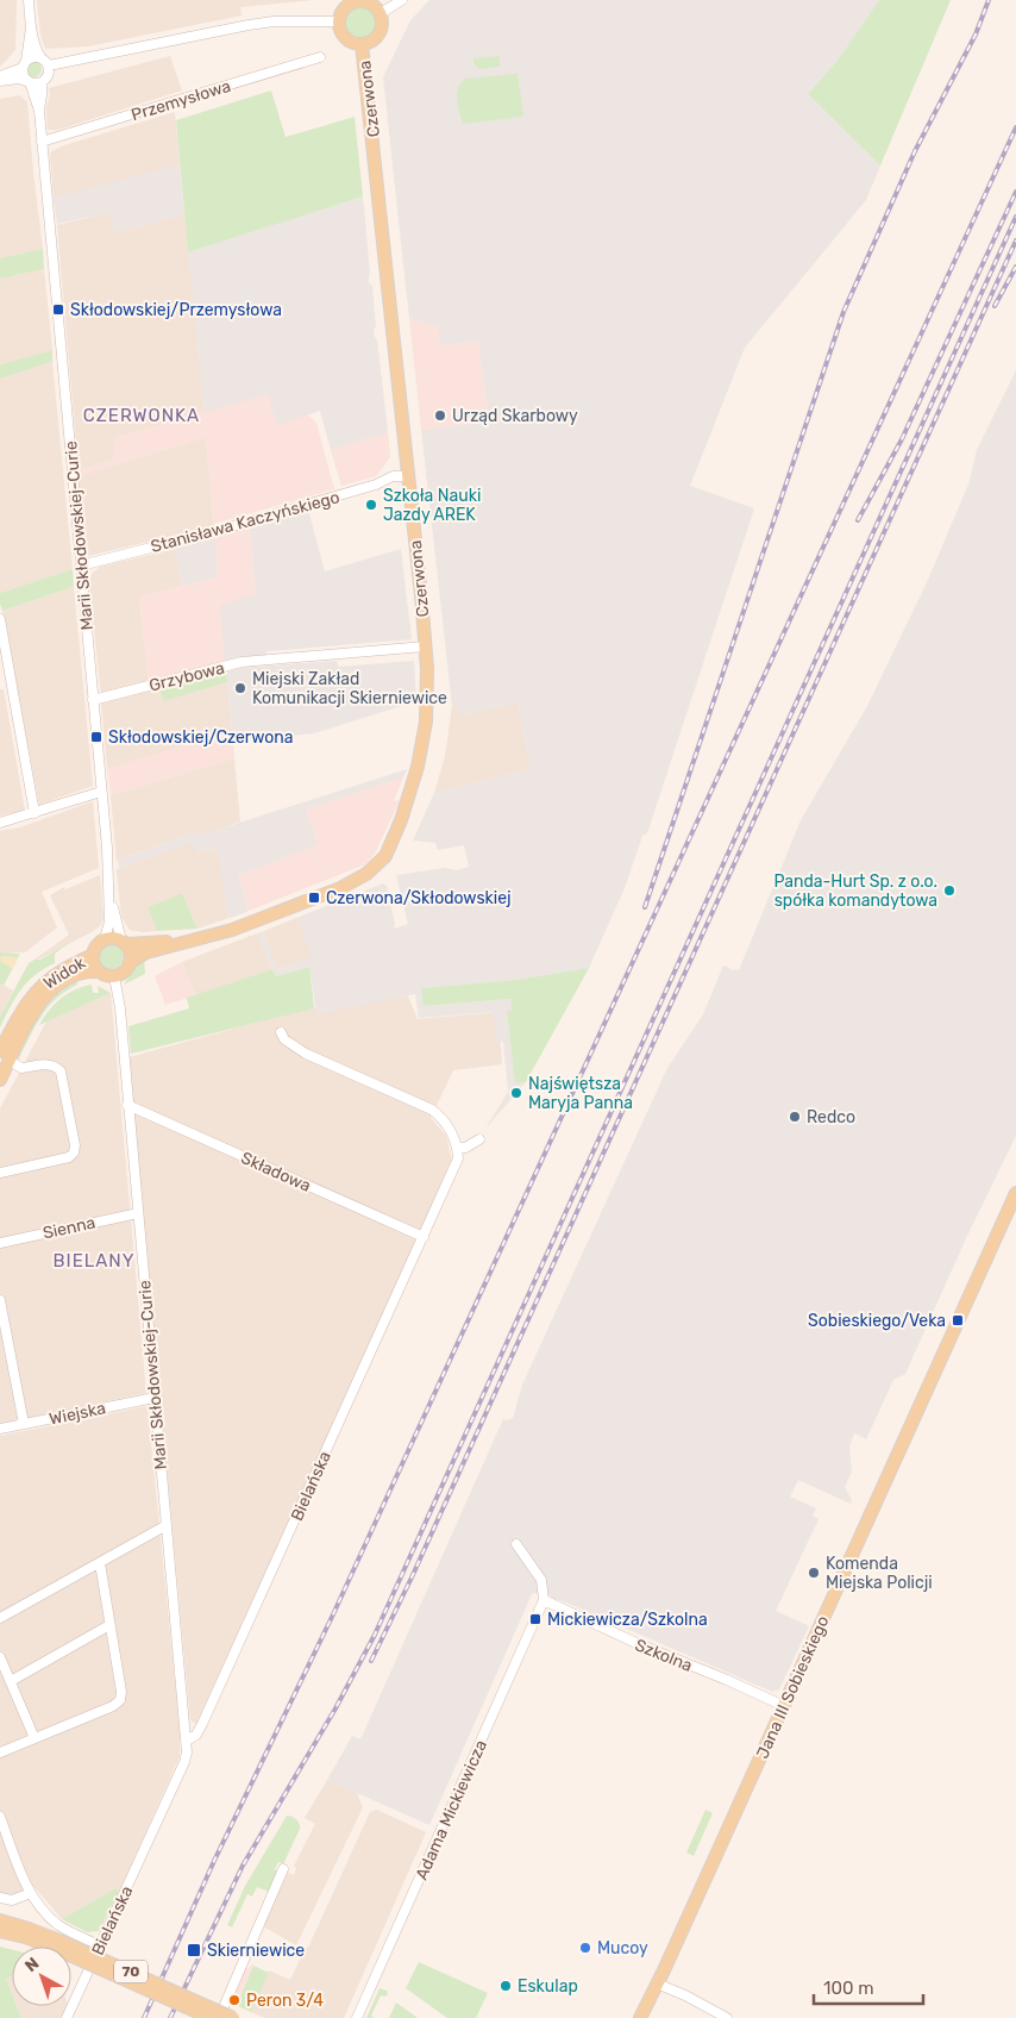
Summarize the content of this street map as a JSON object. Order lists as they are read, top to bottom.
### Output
{
  "streets": {
    "main road": [
      "Czerwona",
      "Widok",
      "Jana III Sobieskiego",
      "70"
    ],
    "street": [
      "Przemysłowa",
      "Stanisława Kaczyńskiego",
      "Marii Skłodowskiej-Curie",
      "Grzybowa",
      "Składowa",
      "Sienna",
      "Wiejska",
      "Bielańska",
      "Szkolna",
      "Adama Mickiewicza"
    ]
  },
  "crossings": [
    ["Czerwona", "Stanisława Kaczyńskiego"],
    ["Czerwona", "Marii Skłodowskiej-Curie"],
    ["Czerwona", "Grzybowa"],
    ["Czerwona", "Widok"],
    ["Przemysłowa", "Marii Skłodowskiej-Curie"],
    ["Stanisława Kaczyńskiego", "Marii Skłodowskiej-Curie"],
    ["Marii Skłodowskiej-Curie", "Grzybowa"],
    ["Marii Skłodowskiej-Curie", "Widok"],
    ["Marii Skłodowskiej-Curie", "Składowa"],
    ["Marii Skłodowskiej-Curie", "Sienna"],
    ["Marii Skłodowskiej-Curie", "Wiejska"],
    ["Marii Skłodowskiej-Curie", "Bielańska"],
    ["Składowa", "Bielańska"],
    ["Szkolna", "Jana III Sobieskiego"],
    ["Szkolna", "Adama Mickiewicza"]
  ],
  "districts": ["CZERWONKA", "BIELANY"],
  "places": {
    "transit": [
      "Skłodowskiej/Przemysłowa",
      "Skłodowskiej/Czerwona",
      "Czerwona/Skłodowskiej",
      "Sobieskiego/Veka",
      "Mickiewicza/Szkolna",
      "Skierniewice"
    ],
    "other": [
      "Urząd Skarbowy",
      "Szkoła Nauki Jazdy AREK",
      "Miejski Zakład Komunikacji Skierniewice",
      "Panda-Hurt Sp. z o.o. spółka komandytowa",
      "Najświętsza Maryja Panna",
      "Redco",
      "Komenda Miejska Policji",
      "Mucoy",
      "Eskulap",
      "Peron 3/4"
    ]
  },
  "scale_bar": "100 m",
  "north": "top left"
}
